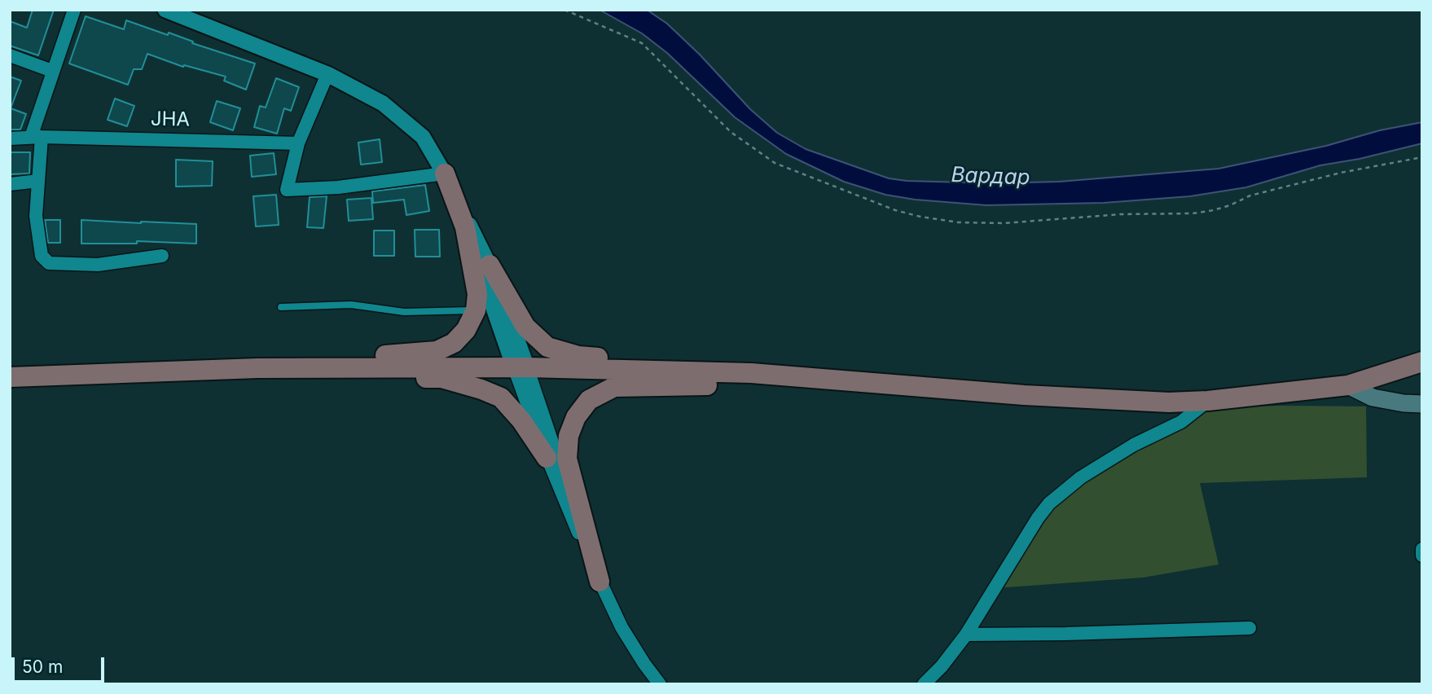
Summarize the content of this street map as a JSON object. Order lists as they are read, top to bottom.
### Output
{
  "streets": {
    "street": ["ЈНА"]
  },
  "water": ["Вардар"],
  "scale_bar": "50 m"
}
